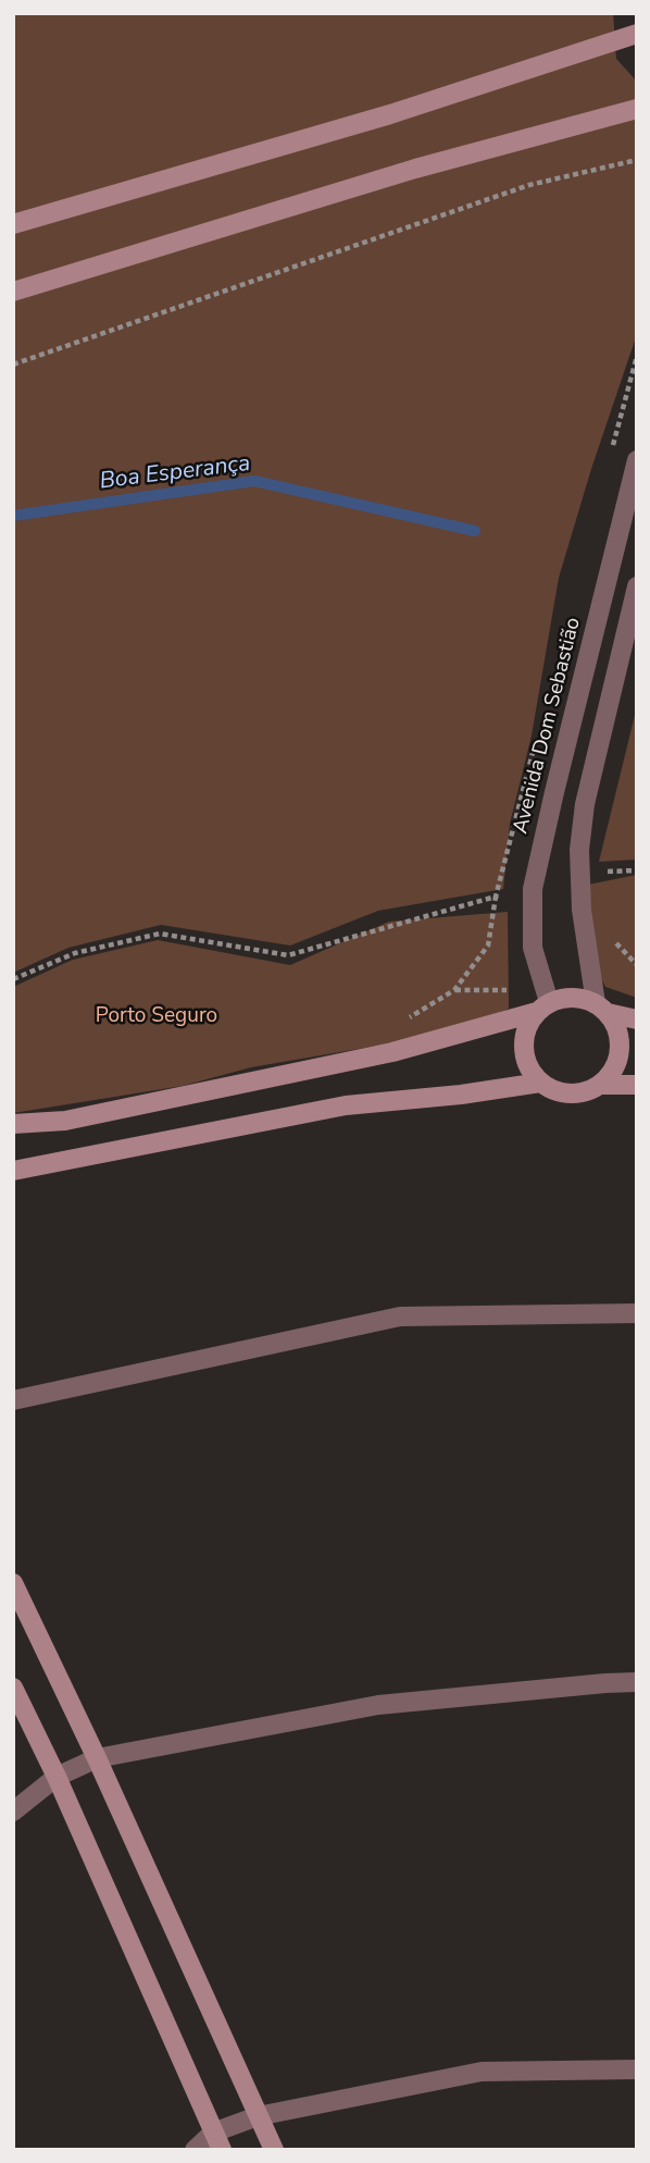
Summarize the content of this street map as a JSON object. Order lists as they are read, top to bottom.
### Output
{
  "streets": {
    "street": ["Avenida Dom Sebastião"]
  },
  "water": ["Boa Esperança"],
  "parks": ["Porto Seguro"]
}
